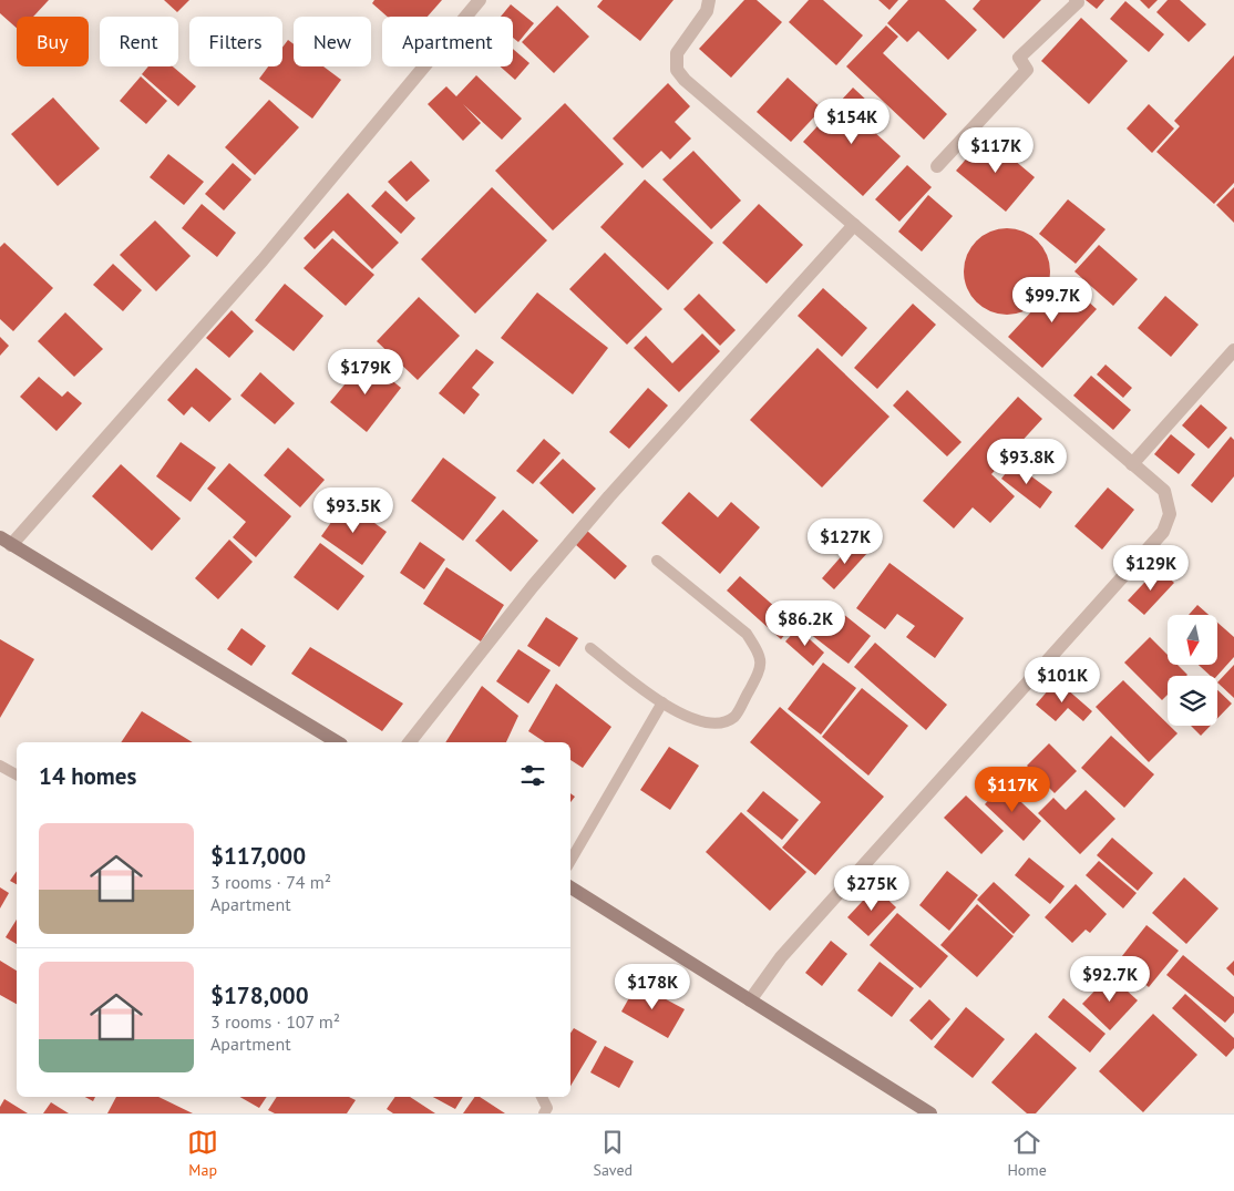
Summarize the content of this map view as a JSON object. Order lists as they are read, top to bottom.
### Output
{
  "north": "bottom",
  "page": {
    "chip": [
      "Buy",
      "Rent",
      "Filters",
      "New",
      "Apartment"
    ],
    "price": [
      "$154K",
      "$117K",
      "$99.7K",
      "$179K",
      "$93.8K",
      "$93.5K",
      "$127K",
      "$129K",
      "$86.2K",
      "$101K",
      "$117K",
      "$275K",
      "$92.7K",
      "$178K"
    ],
    "heading": "14 homes",
    "list": [
      {
        "name": "$117,000",
        "note": "3 rooms · 74 m² · Apartment"
      },
      {
        "name": "$178,000",
        "note": "3 rooms · 107 m² · Apartment"
      }
    ],
    "tabs": ["Map", "Saved", "Home"]
  }
}
